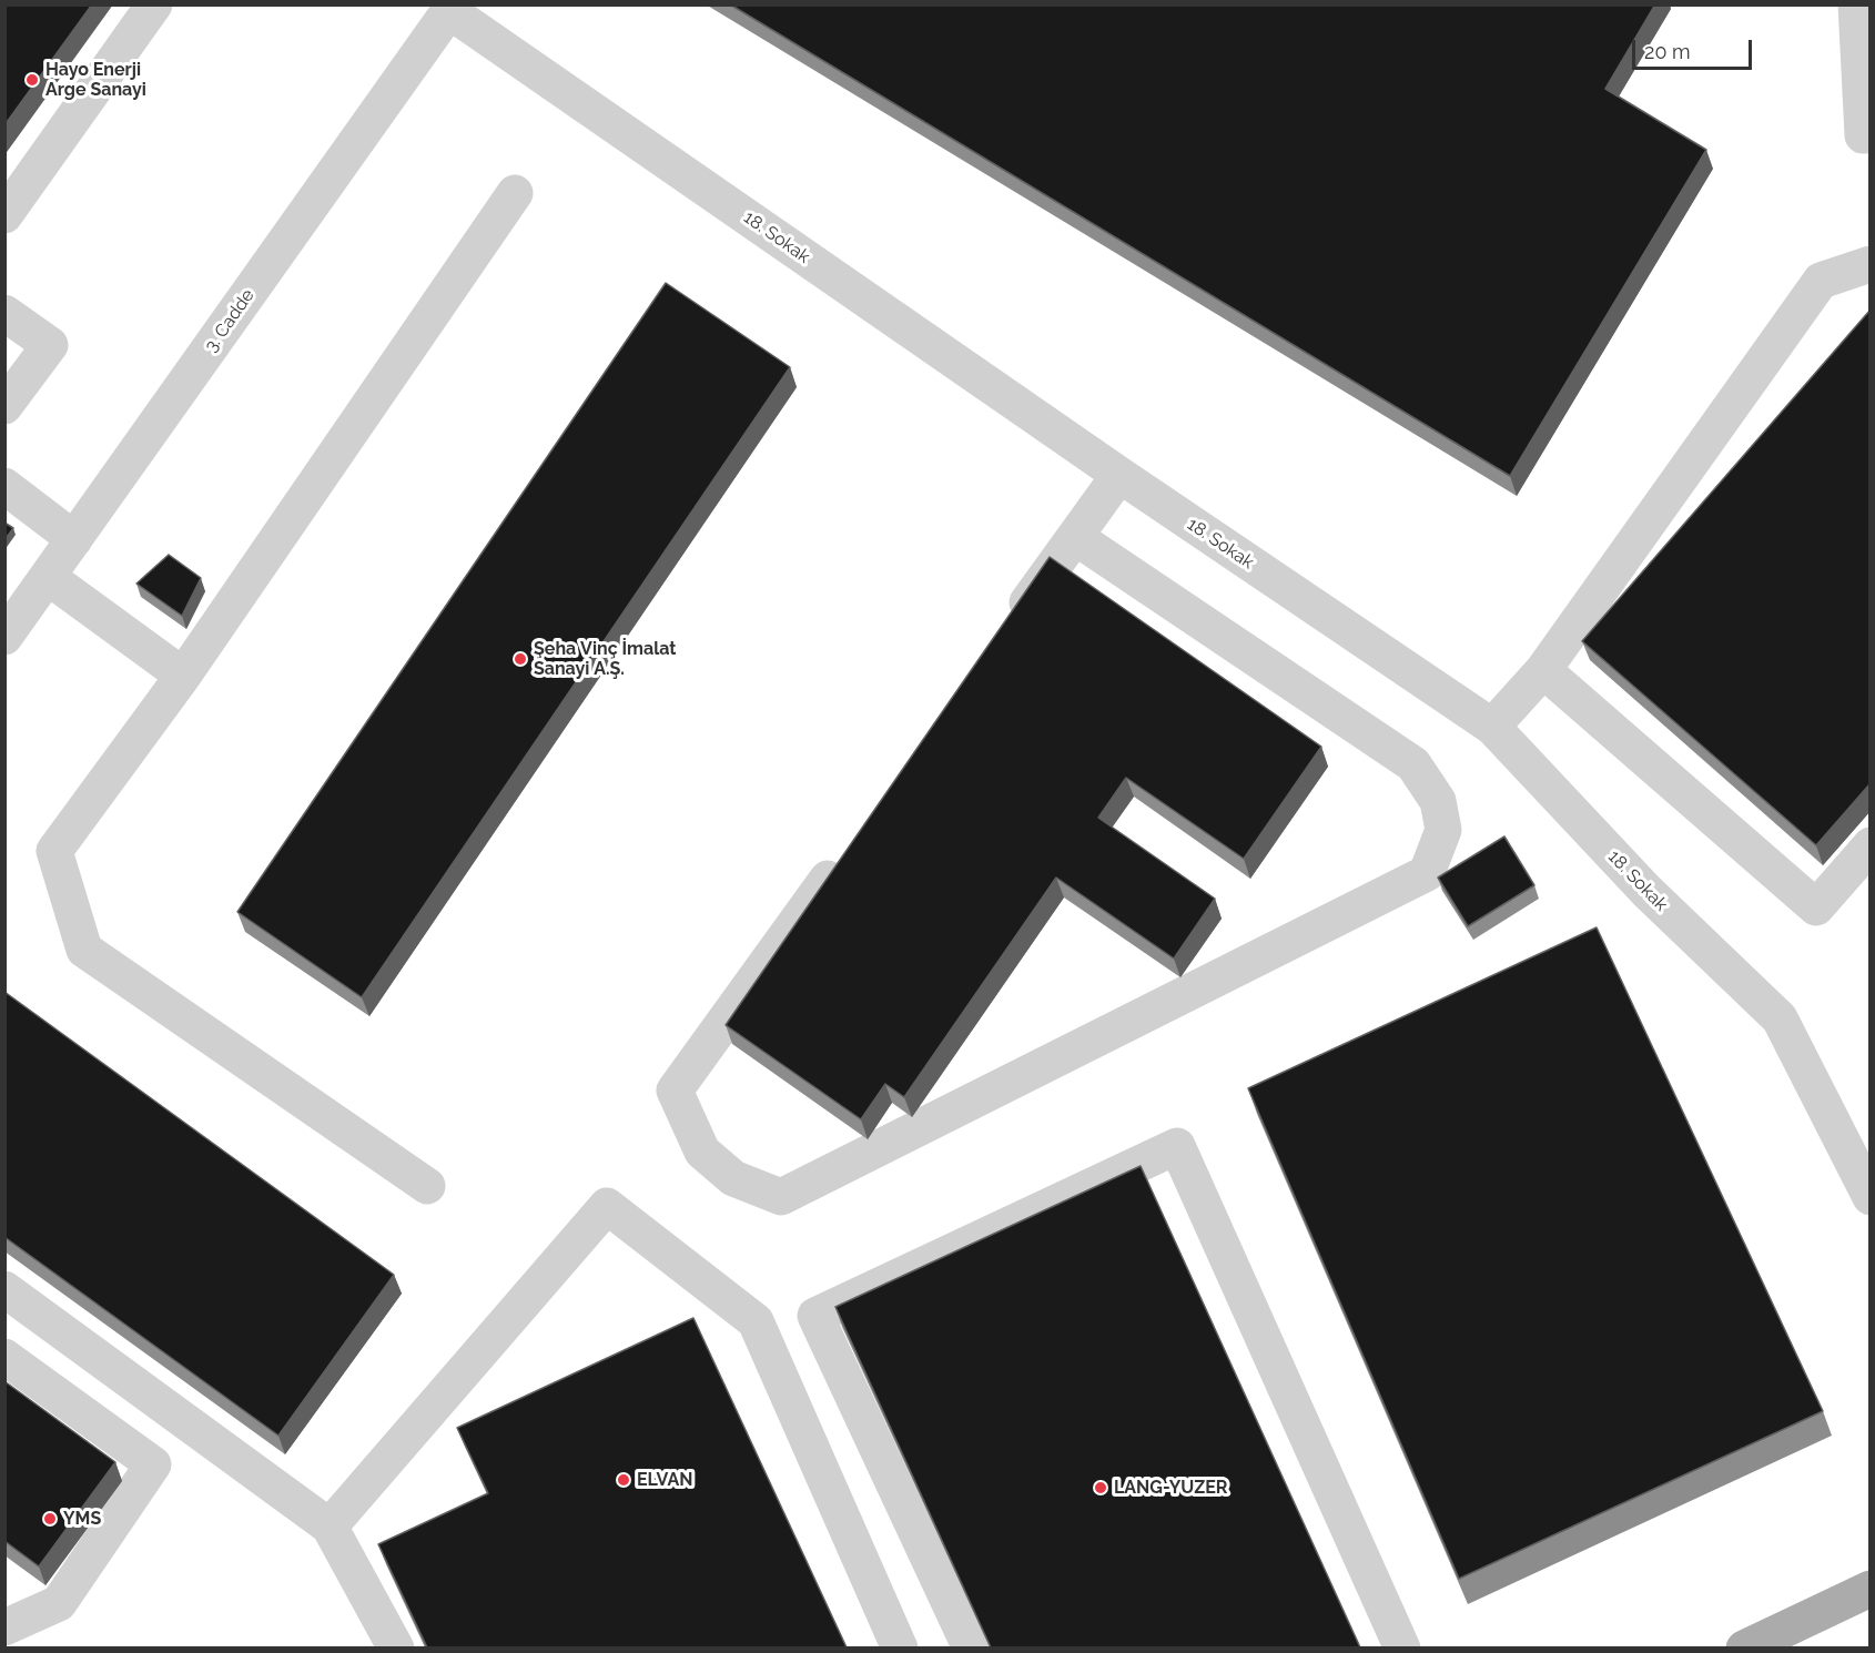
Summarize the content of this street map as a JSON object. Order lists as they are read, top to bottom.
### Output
{
  "streets": {
    "street": ["18. Sokak", "3. Cadde"]
  },
  "crossings": [
    ["18. Sokak", "3. Cadde"]
  ],
  "places": [
    "Hayo Enerji Arge Sanayi",
    "Şeha Vinç İmalat Sanayi A.Ş.",
    "ELVAN",
    "LANG-YUZER",
    "YMS"
  ],
  "scale_bar": "20 m"
}
